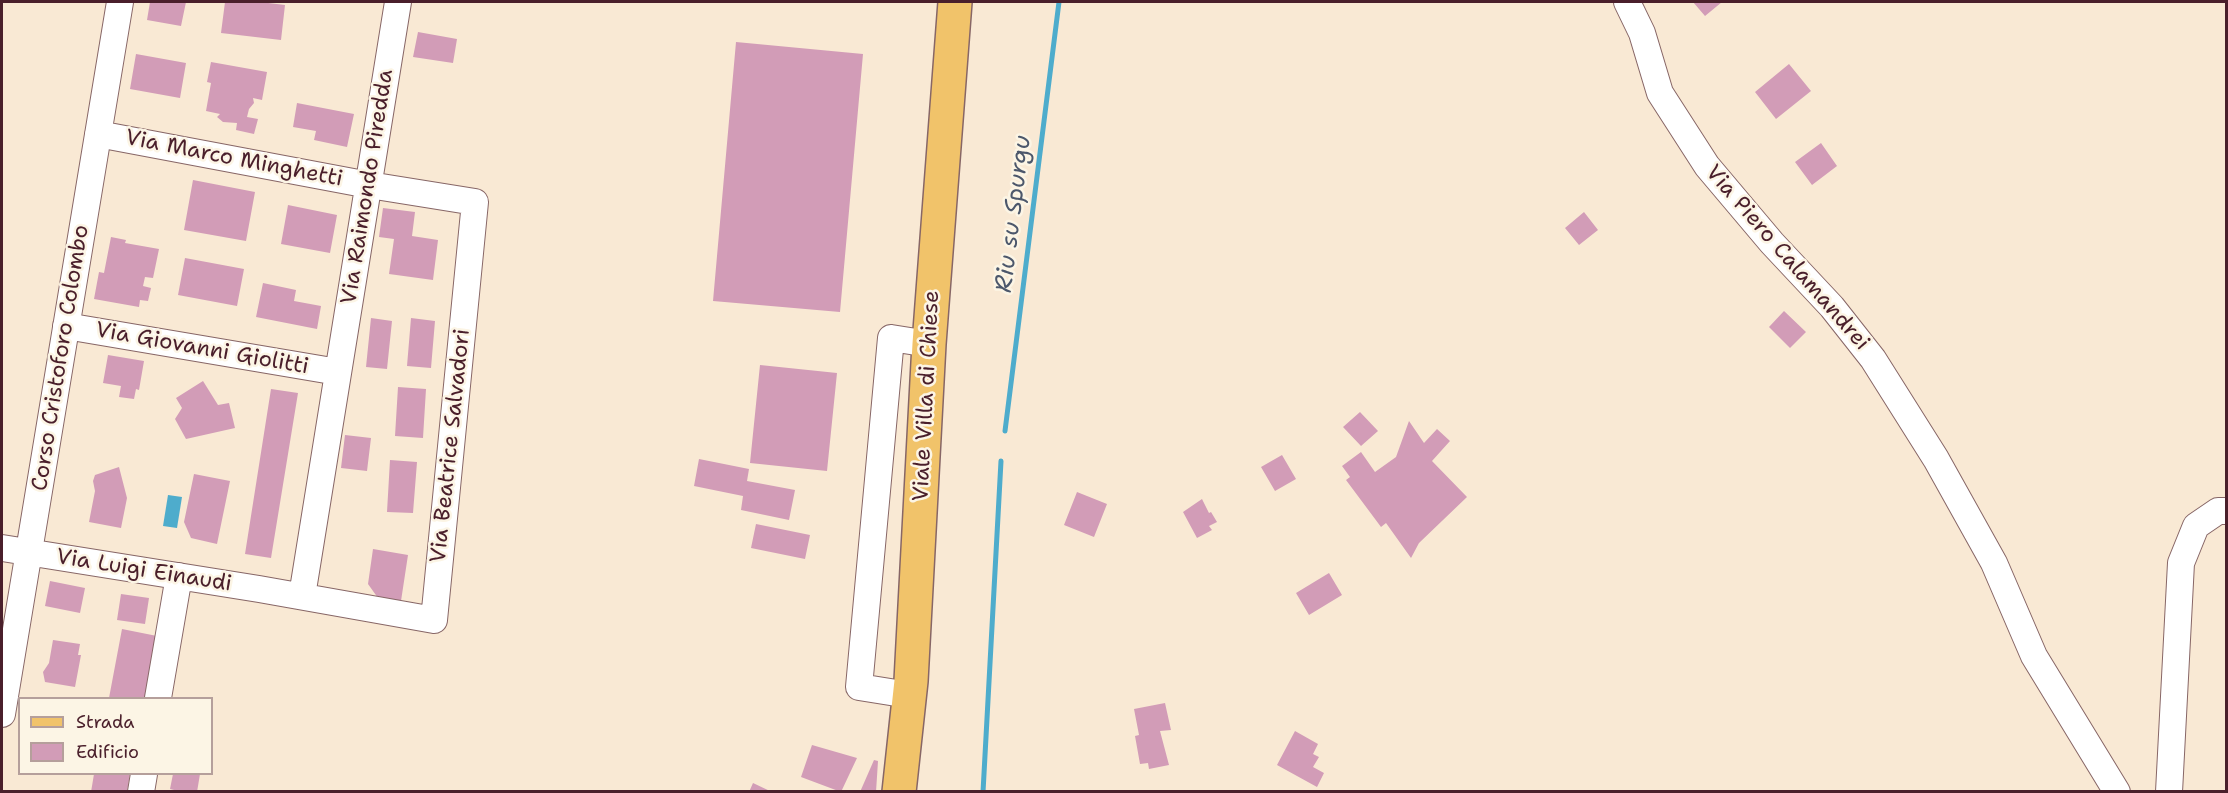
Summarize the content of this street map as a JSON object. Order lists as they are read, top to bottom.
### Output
{
  "streets": {
    "main road": ["Viale Villa di Chiese"],
    "street": [
      "Via Marco Minghetti",
      "Via Raimondo Piredda",
      "Via Piero Calamandrei",
      "Via Giovanni Giolitti",
      "Corso Cristoforo Colombo",
      "Via Beatrice Salvadori",
      "Via Luigi Einaudi"
    ]
  },
  "crossings": [
    ["Via Marco Minghetti", "Via Raimondo Piredda"],
    ["Via Marco Minghetti", "Corso Cristoforo Colombo"],
    ["Via Marco Minghetti", "Via Beatrice Salvadori"],
    ["Via Raimondo Piredda", "Via Giovanni Giolitti"],
    ["Via Raimondo Piredda", "Via Beatrice Salvadori"],
    ["Via Giovanni Giolitti", "Corso Cristoforo Colombo"],
    ["Corso Cristoforo Colombo", "Via Luigi Einaudi"],
    ["Via Beatrice Salvadori", "Via Luigi Einaudi"]
  ],
  "water": ["Riu su Spurgu"],
  "legend": ["Strada", "Edificio"]
}
